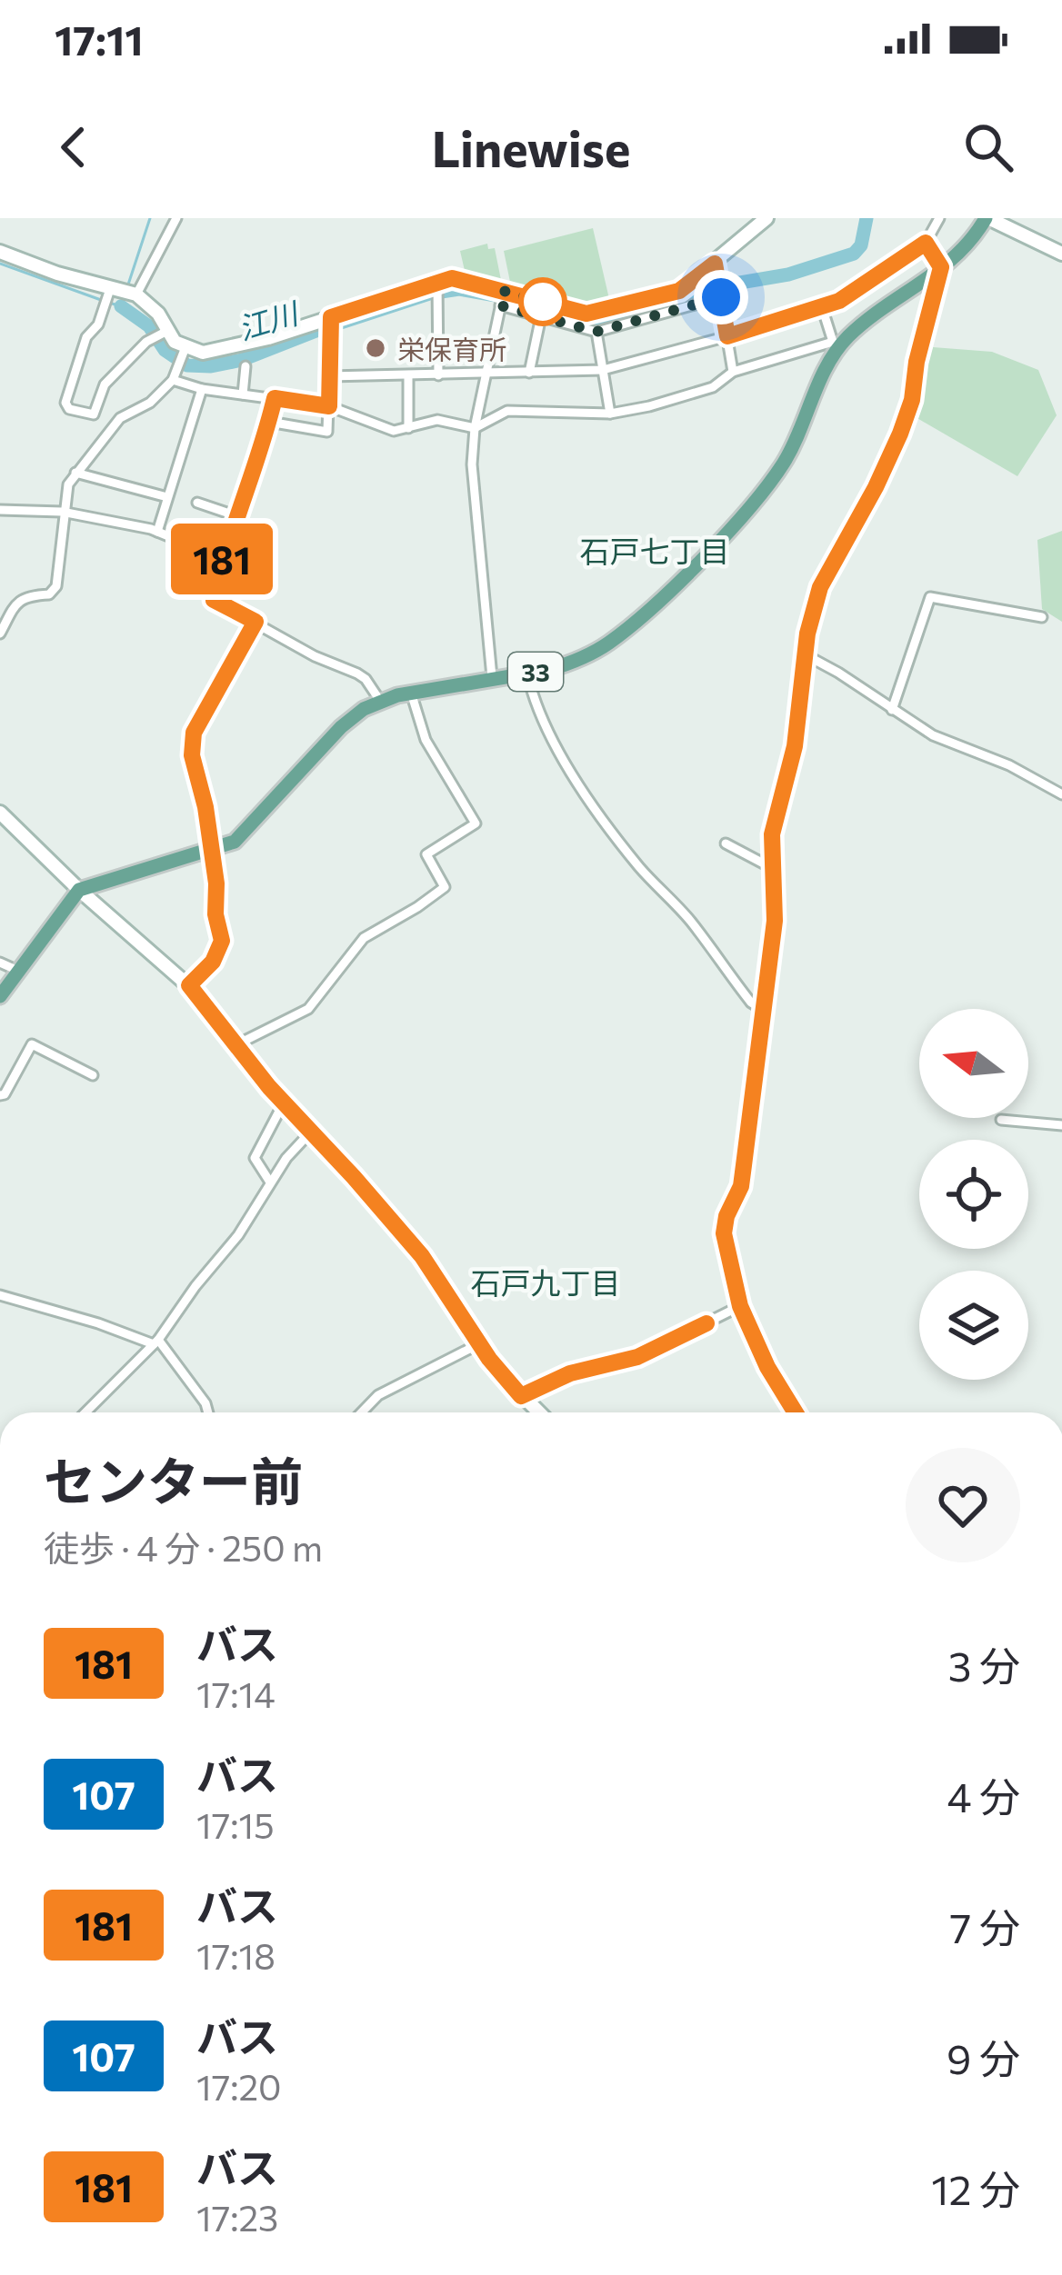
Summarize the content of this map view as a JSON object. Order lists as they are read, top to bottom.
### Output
{
  "streets": {
    "main road": ["33"]
  },
  "districts": ["石戸七丁目", "石戸九丁目"],
  "water": ["江川"],
  "places": ["栄保育所"],
  "lines": ["bus line 181"],
  "north": "left",
  "page": {
    "status": "17:11",
    "header": "Linewise",
    "on_map": "181",
    "heading": ["センター前", "徒歩 · 4 分 · 250 m"],
    "list": [
      {
        "mark": "181",
        "name": "バス",
        "note": "17:14",
        "value": "3 分"
      },
      {
        "mark": "107",
        "name": "バス",
        "note": "17:15",
        "value": "4 分"
      },
      {
        "mark": "181",
        "name": "バス",
        "note": "17:18",
        "value": "7 分"
      },
      {
        "mark": "107",
        "name": "バス",
        "note": "17:20",
        "value": "9 分"
      },
      {
        "mark": "181",
        "name": "バス",
        "note": "17:23",
        "value": "12 分"
      }
    ]
  }
}
